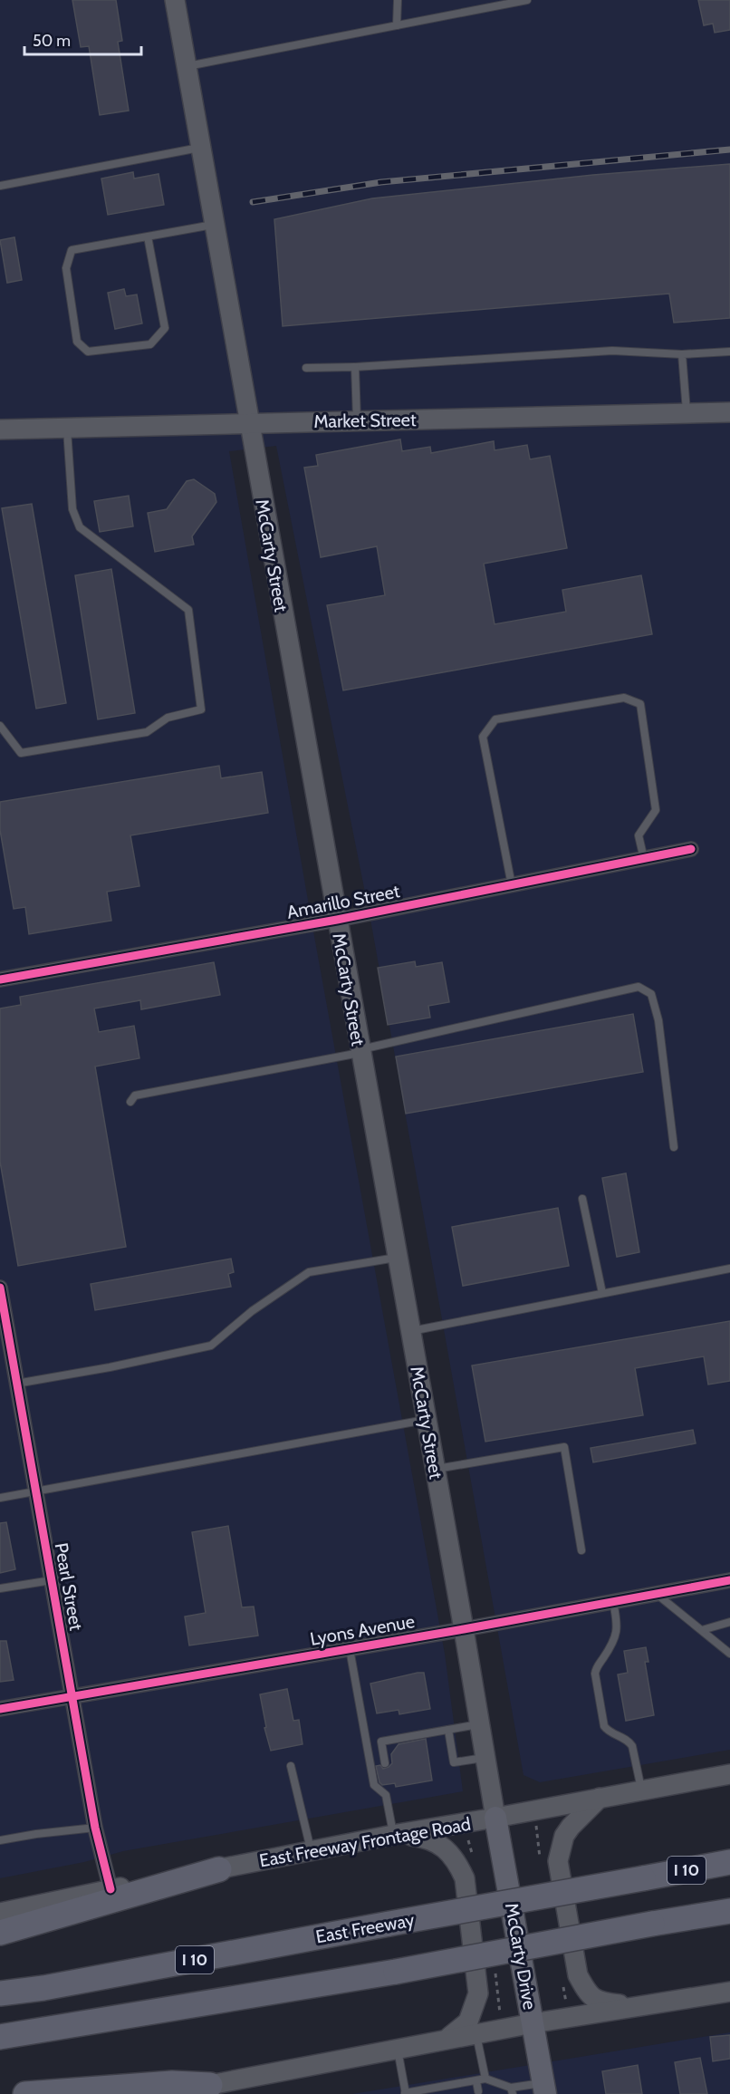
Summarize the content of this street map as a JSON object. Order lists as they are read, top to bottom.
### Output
{
  "streets": {
    "highway": ["I 10", "East Freeway"],
    "main road": [
      "Market Street",
      "McCarty Street",
      "East Freeway Frontage Road",
      "McCarty Drive"
    ],
    "street": ["Amarillo Street", "Pearl Street", "Lyons Avenue"]
  },
  "crossings": [
    ["Market Street", "McCarty Street"],
    ["McCarty Street", "Amarillo Street"],
    ["McCarty Street", "Lyons Avenue"],
    ["McCarty Street", "East Freeway Frontage Road"],
    ["McCarty Street", "McCarty Drive"],
    ["Pearl Street", "Lyons Avenue"],
    ["Pearl Street", "East Freeway Frontage Road"],
    ["East Freeway Frontage Road", "McCarty Drive"]
  ],
  "scale_bar": "50 m"
}
